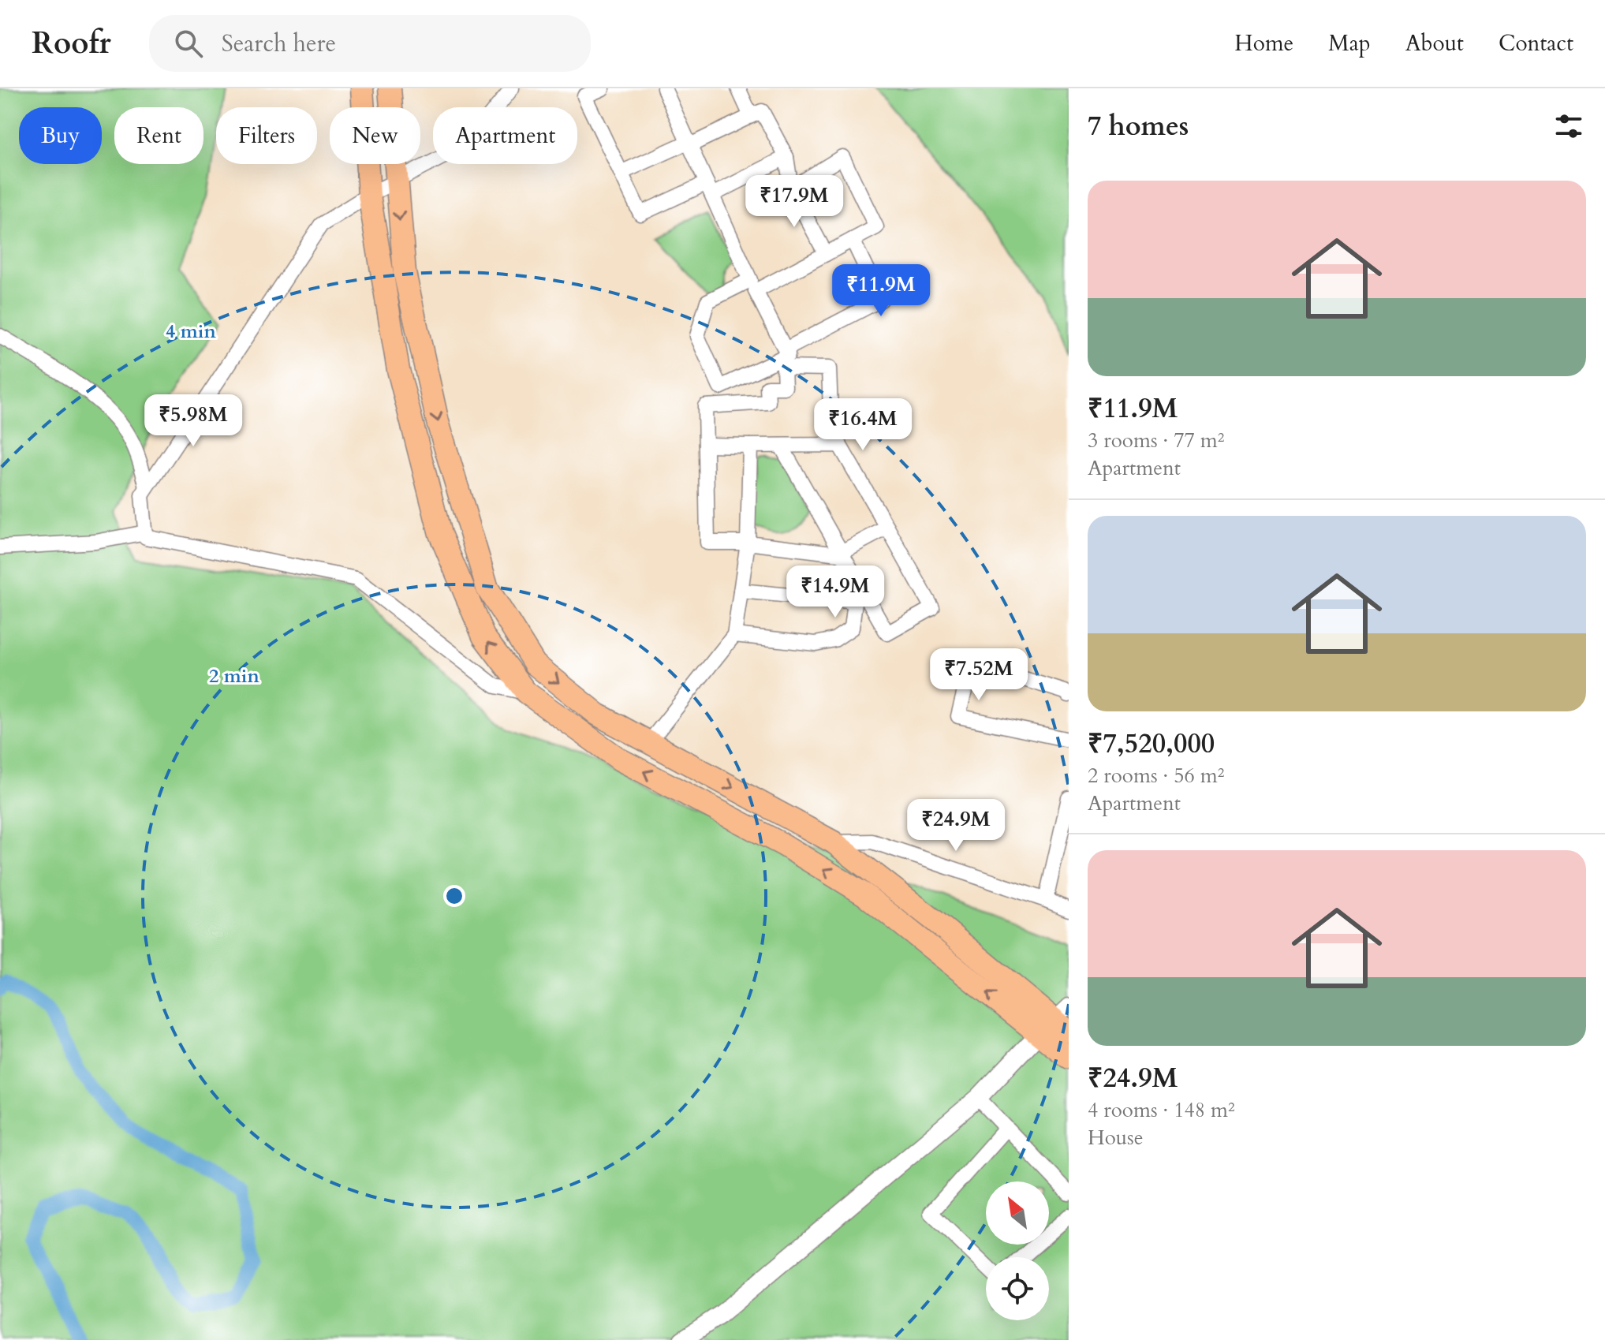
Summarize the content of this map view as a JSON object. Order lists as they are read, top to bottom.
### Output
{
  "north": "top left",
  "page": {
    "header": "Roofr",
    "search": "Search here",
    "nav": [
      "Home",
      "Map",
      "About",
      "Contact"
    ],
    "heading": "7 homes",
    "chip": [
      "Buy",
      "Rent",
      "Filters",
      "New",
      "Apartment"
    ],
    "list": [
      {
        "name": "₹11.9M",
        "note": "3 rooms · 77 m² · Apartment"
      },
      {
        "name": "₹7,520,000",
        "note": "2 rooms · 56 m² · Apartment"
      },
      {
        "name": "₹24.9M",
        "note": "4 rooms · 148 m² · House"
      }
    ],
    "price": [
      "₹17.9M",
      "₹11.9M",
      "₹5.98M",
      "₹16.4M",
      "₹14.9M",
      "₹7.52M",
      "₹24.9M"
    ]
  },
  "rings": ["4 min", "2 min"]
}
